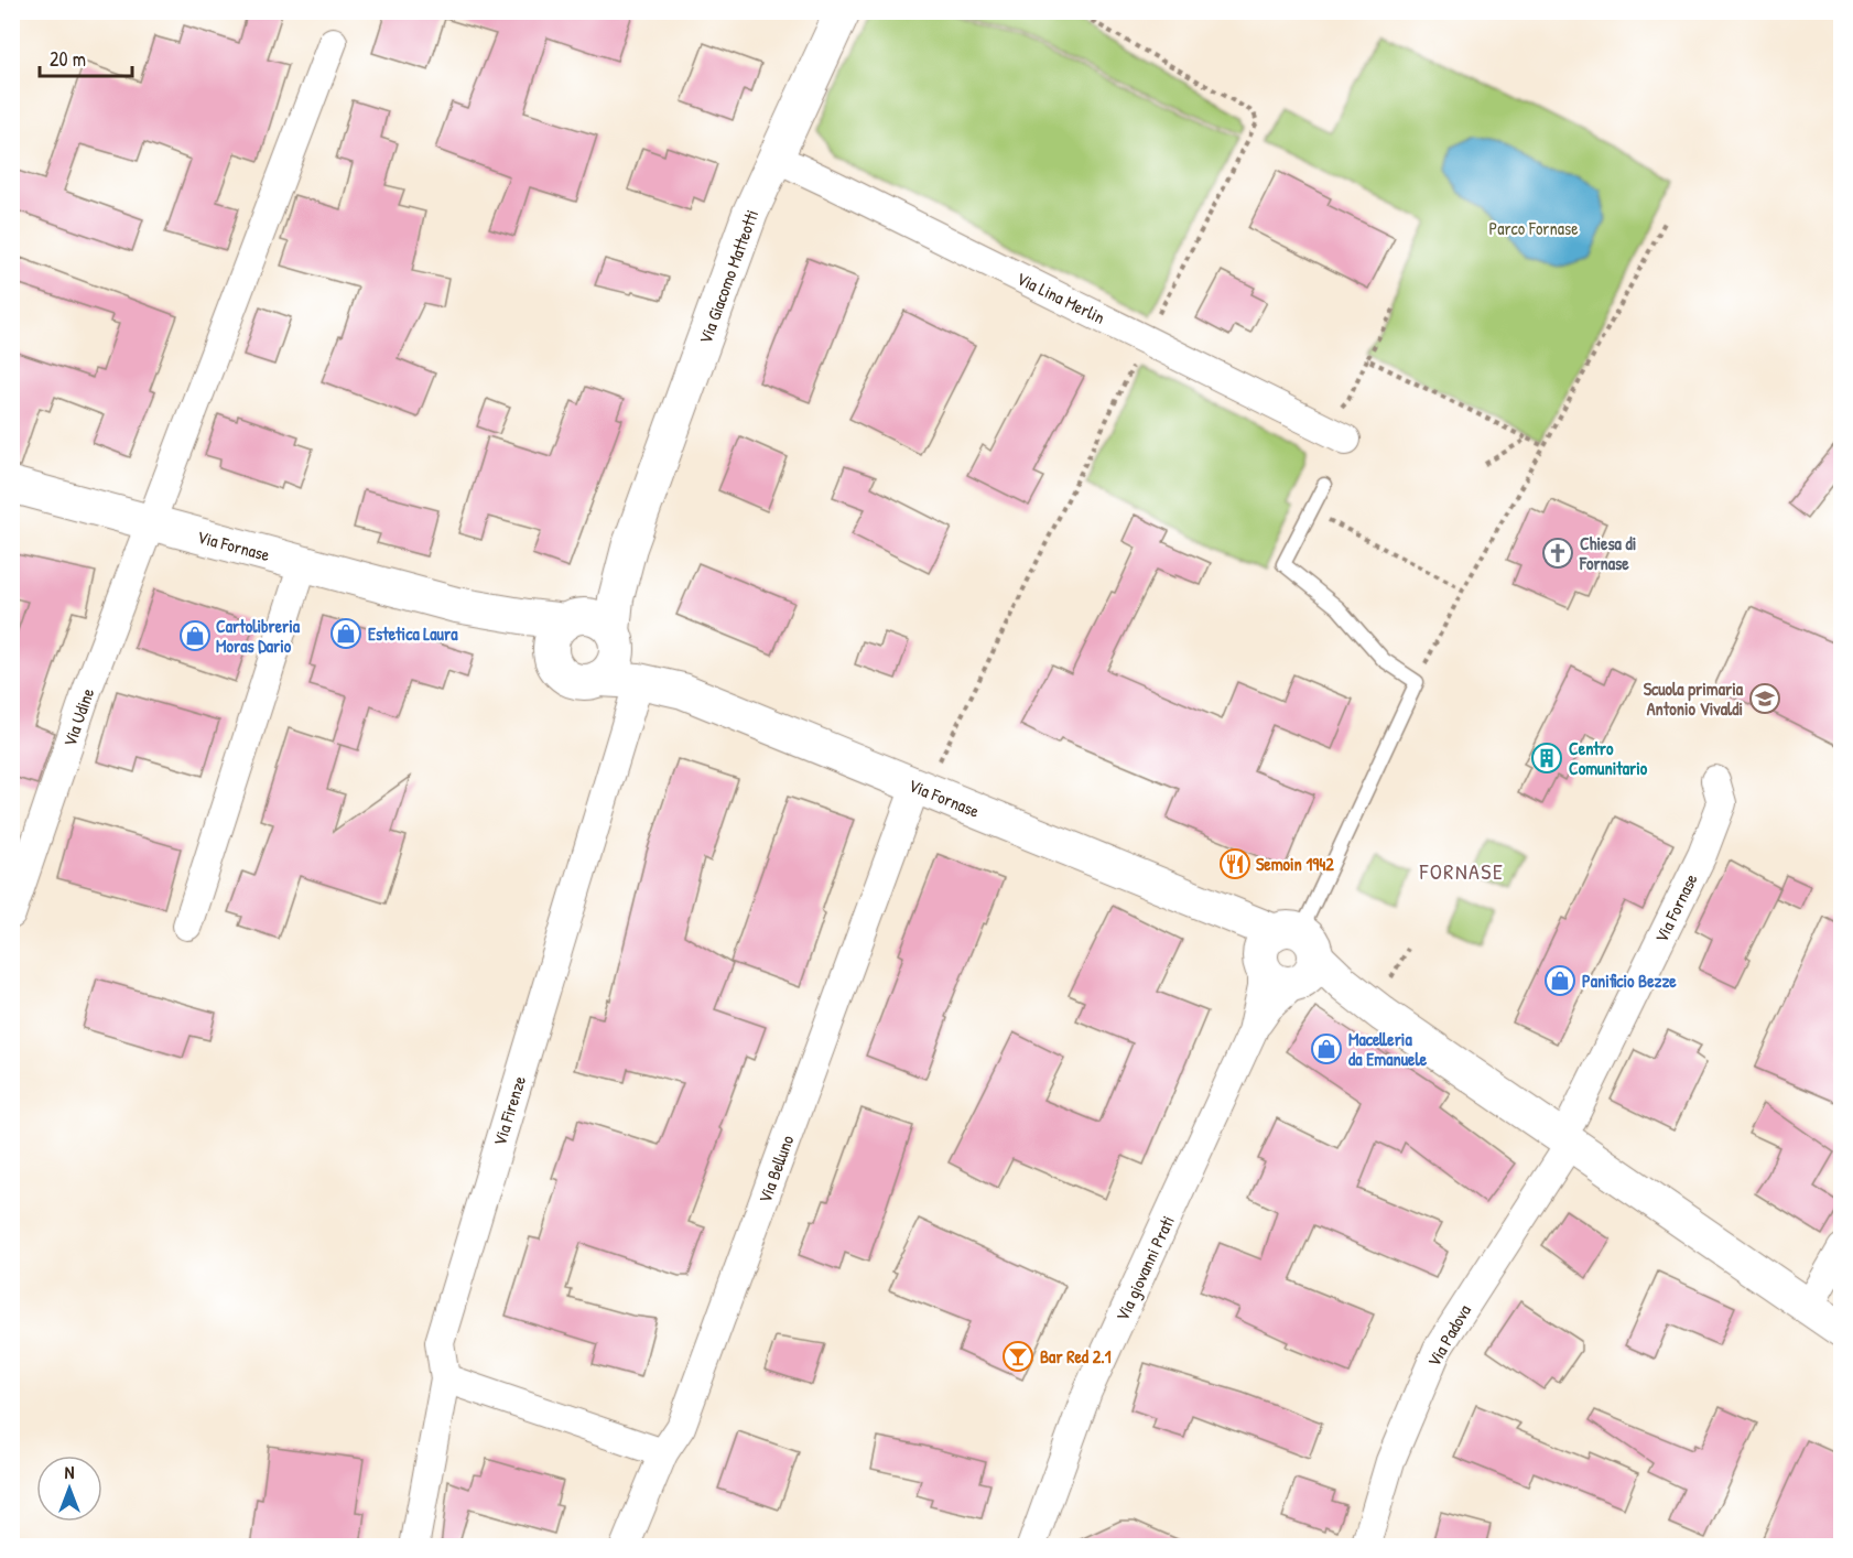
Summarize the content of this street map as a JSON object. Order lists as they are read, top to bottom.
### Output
{
  "streets": {
    "street": [
      "Via Giacomo Matteotti",
      "Via Lina Merlin",
      "Via Fornase",
      "Via Udine",
      "Via Firenze",
      "Via Belluno",
      "Via giovanni Prati",
      "Via Padova"
    ]
  },
  "crossings": [
    ["Via Giacomo Matteotti", "Via Lina Merlin"],
    ["Via Giacomo Matteotti", "Via Fornase"],
    ["Via Fornase", "Via Udine"],
    ["Via Fornase", "Via Firenze"],
    ["Via Fornase", "Via Belluno"],
    ["Via Fornase", "Via giovanni Prati"],
    ["Via Fornase", "Via Padova"]
  ],
  "districts": ["FORNASE"],
  "parks": ["Parco Fornase"],
  "places": {
    "church": ["Chiesa di Fornase"],
    "shop": [
      "Estetica Laura",
      "Cartolibreria Moras Dario",
      "Panificio Bezze",
      "Macelleria da Emanuele"
    ],
    "school or university": ["Scuola primaria Antonio Vivaldi"],
    "building": ["Centro Comunitario"],
    "restaurant": ["Semoin 1942"],
    "bar": ["Bar Red 2.1"]
  },
  "scale_bar": "20 m",
  "north": "top"
}
